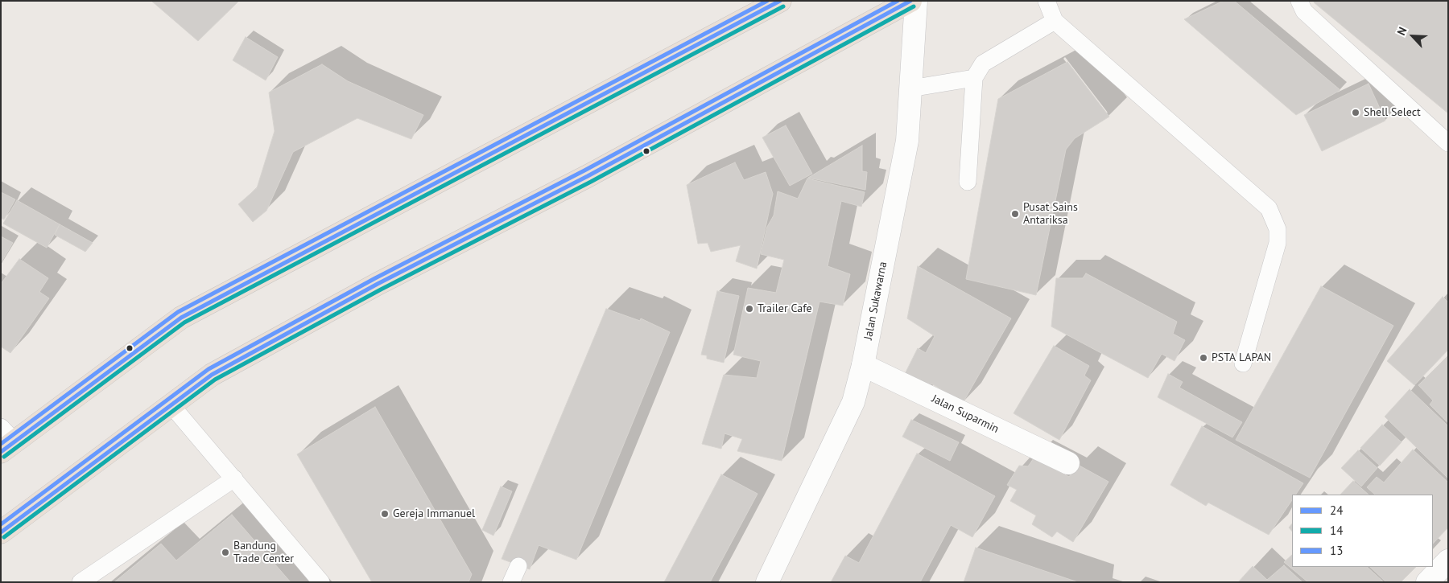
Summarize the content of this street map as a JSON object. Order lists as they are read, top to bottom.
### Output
{
  "streets": {
    "street": ["Jalan Sukawarna", "Jalan Suparmin"]
  },
  "crossings": [
    ["Jalan Sukawarna", "Jalan Suparmin"]
  ],
  "places": [
    "Shell Select",
    "Pusat Sains Antariksa",
    "Trailer Cafe",
    "PSTA LAPAN",
    "Gereja Immanuel",
    "Bandung Trade Center"
  ],
  "lines": ["transit line 24", "transit line 13", "transit line 14"],
  "legend": ["24", "14", "13"],
  "north": "top left"
}
